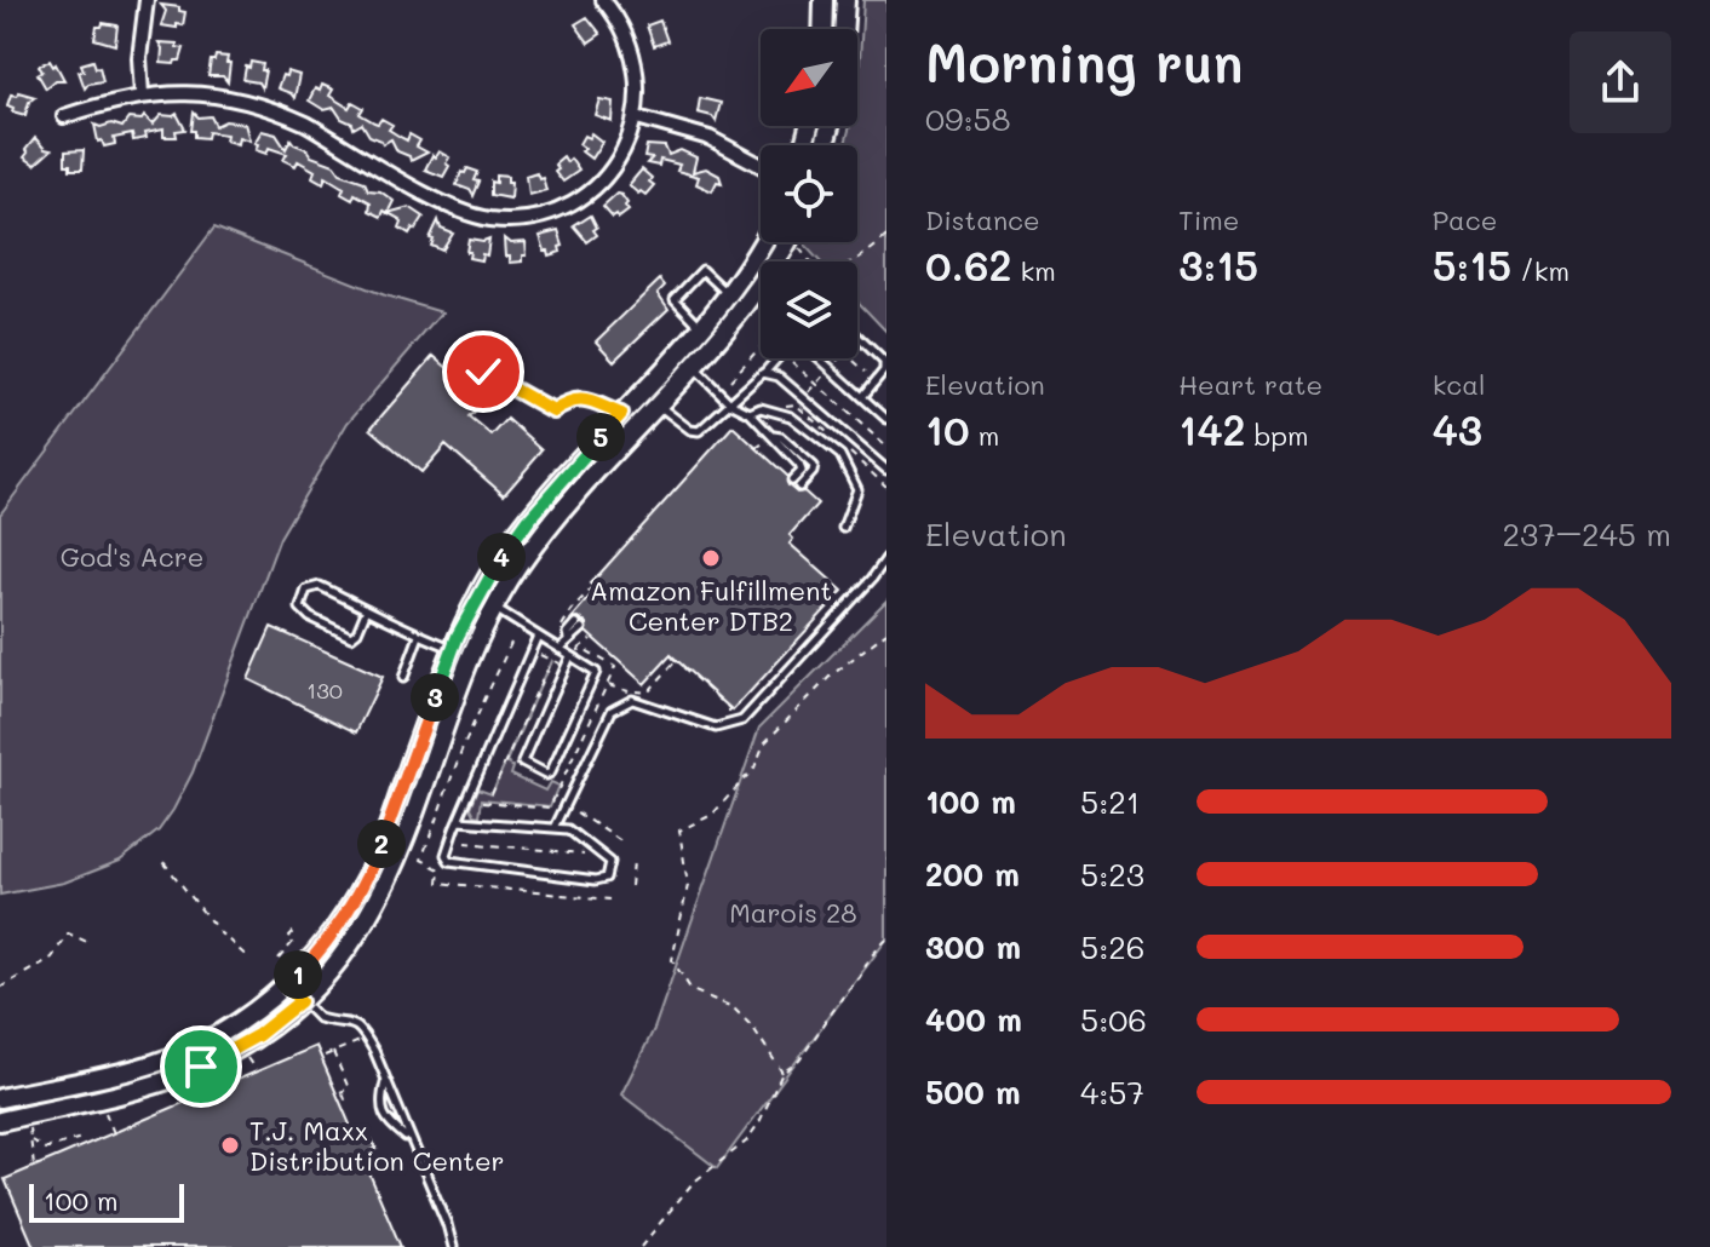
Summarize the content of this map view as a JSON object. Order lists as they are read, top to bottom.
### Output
{
  "parks": ["God's Acre", "Marois 28"],
  "places": ["Amazon Fulfillment Center DTB2", "T.J. Maxx Distribution Center"],
  "house_numbers": ["130"],
  "scale_bar": "100 m",
  "north": "bottom left",
  "page": {
    "heading": ["Morning run", "09:58"],
    "stats": [
      ["Distance", "0.62 km"],
      ["Time", "3:15"],
      ["Pace", "5:15 /km"],
      ["Elevation", "10 m"],
      ["Heart rate", "142 bpm"],
      ["kcal", "43"]
    ],
    "pins": [
      "5",
      "4",
      "3",
      "2",
      "1"
    ],
    "chart": ["Elevation", "237–245 m"],
    "list": [
      {
        "name": "100 m",
        "note": "5:21"
      },
      {
        "name": "200 m",
        "note": "5:23"
      },
      {
        "name": "300 m",
        "note": "5:26"
      },
      {
        "name": "400 m",
        "note": "5:06"
      },
      {
        "name": "500 m",
        "note": "4:57"
      }
    ],
    "scale": "100 m"
  }
}
